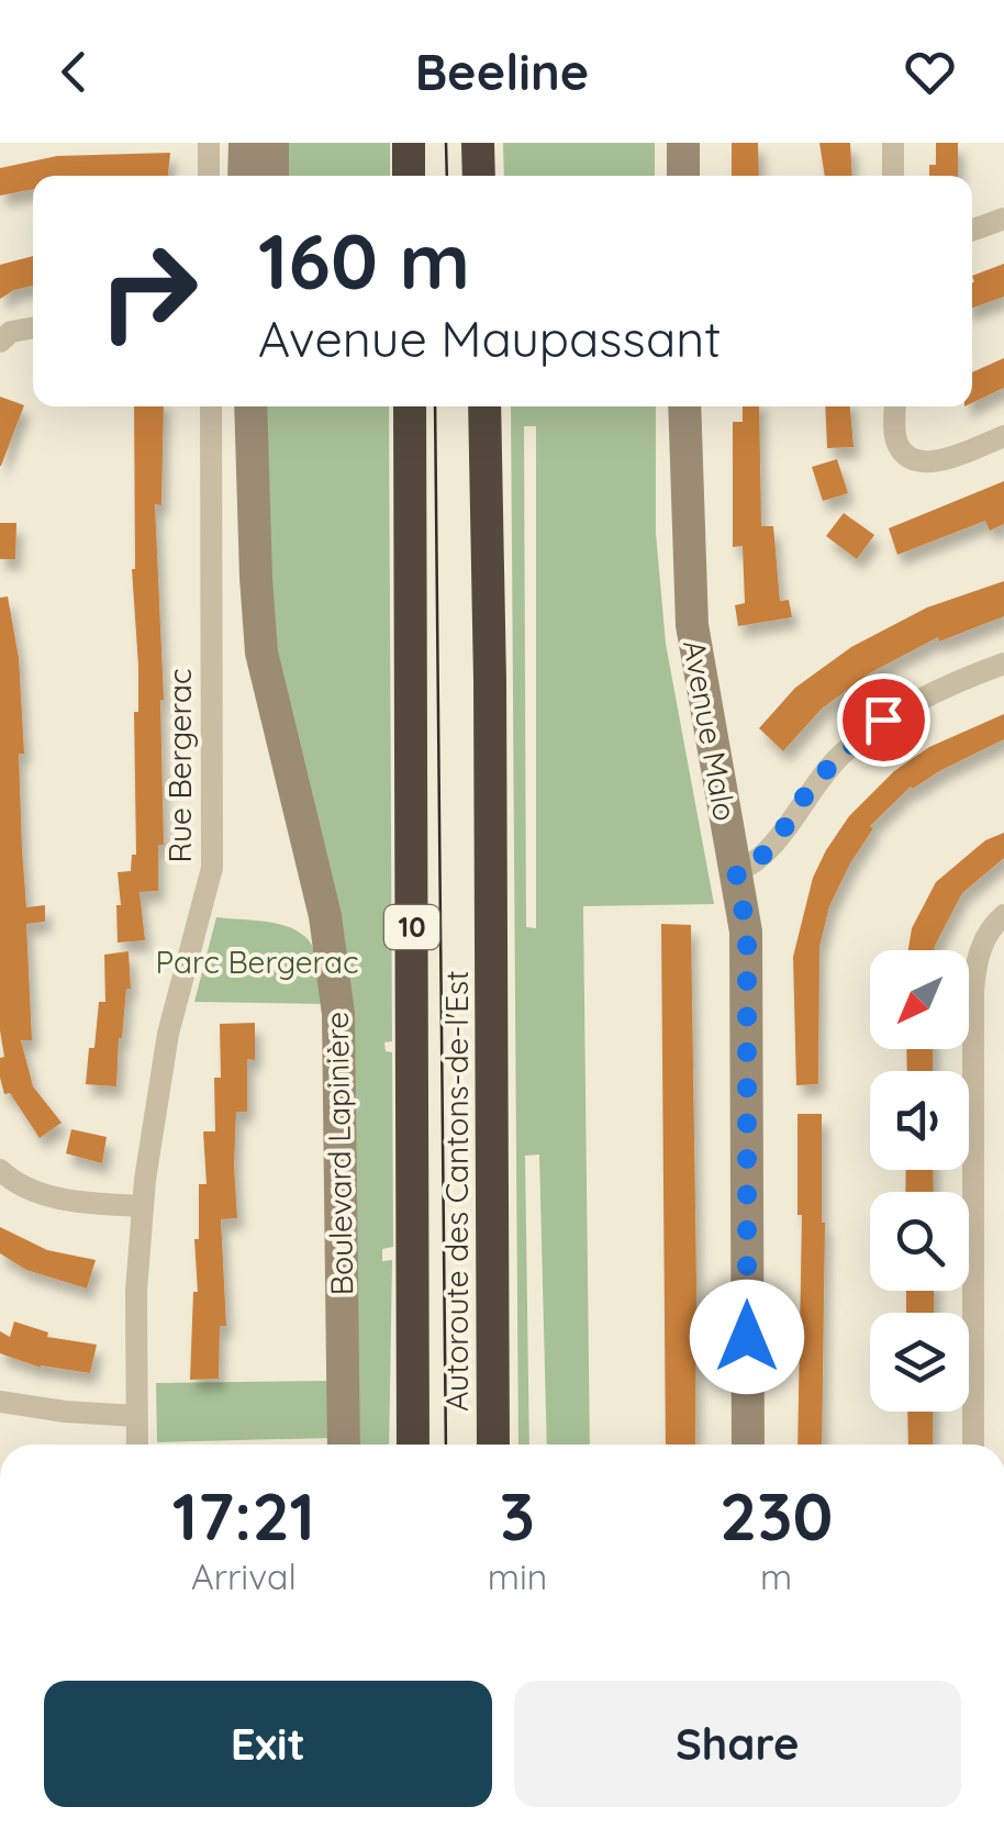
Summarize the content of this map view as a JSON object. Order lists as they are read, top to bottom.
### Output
{
  "streets": {
    "highway": ["10", "Autoroute des Cantons-de-l'Est"],
    "main road": ["Avenue Malo", "Boulevard Lapinière"],
    "street": ["Rue Bergerac"]
  },
  "parks": ["Parc Bergerac"],
  "north": "bottom left",
  "page": {
    "header": "Beeline",
    "turn": ["160 m", "Avenue Maupassant"],
    "eta": [
      "17:21",
      "Arrival",
      "3",
      "min",
      "230",
      "m"
    ],
    "buttons": ["Exit", "Share"]
  }
}
